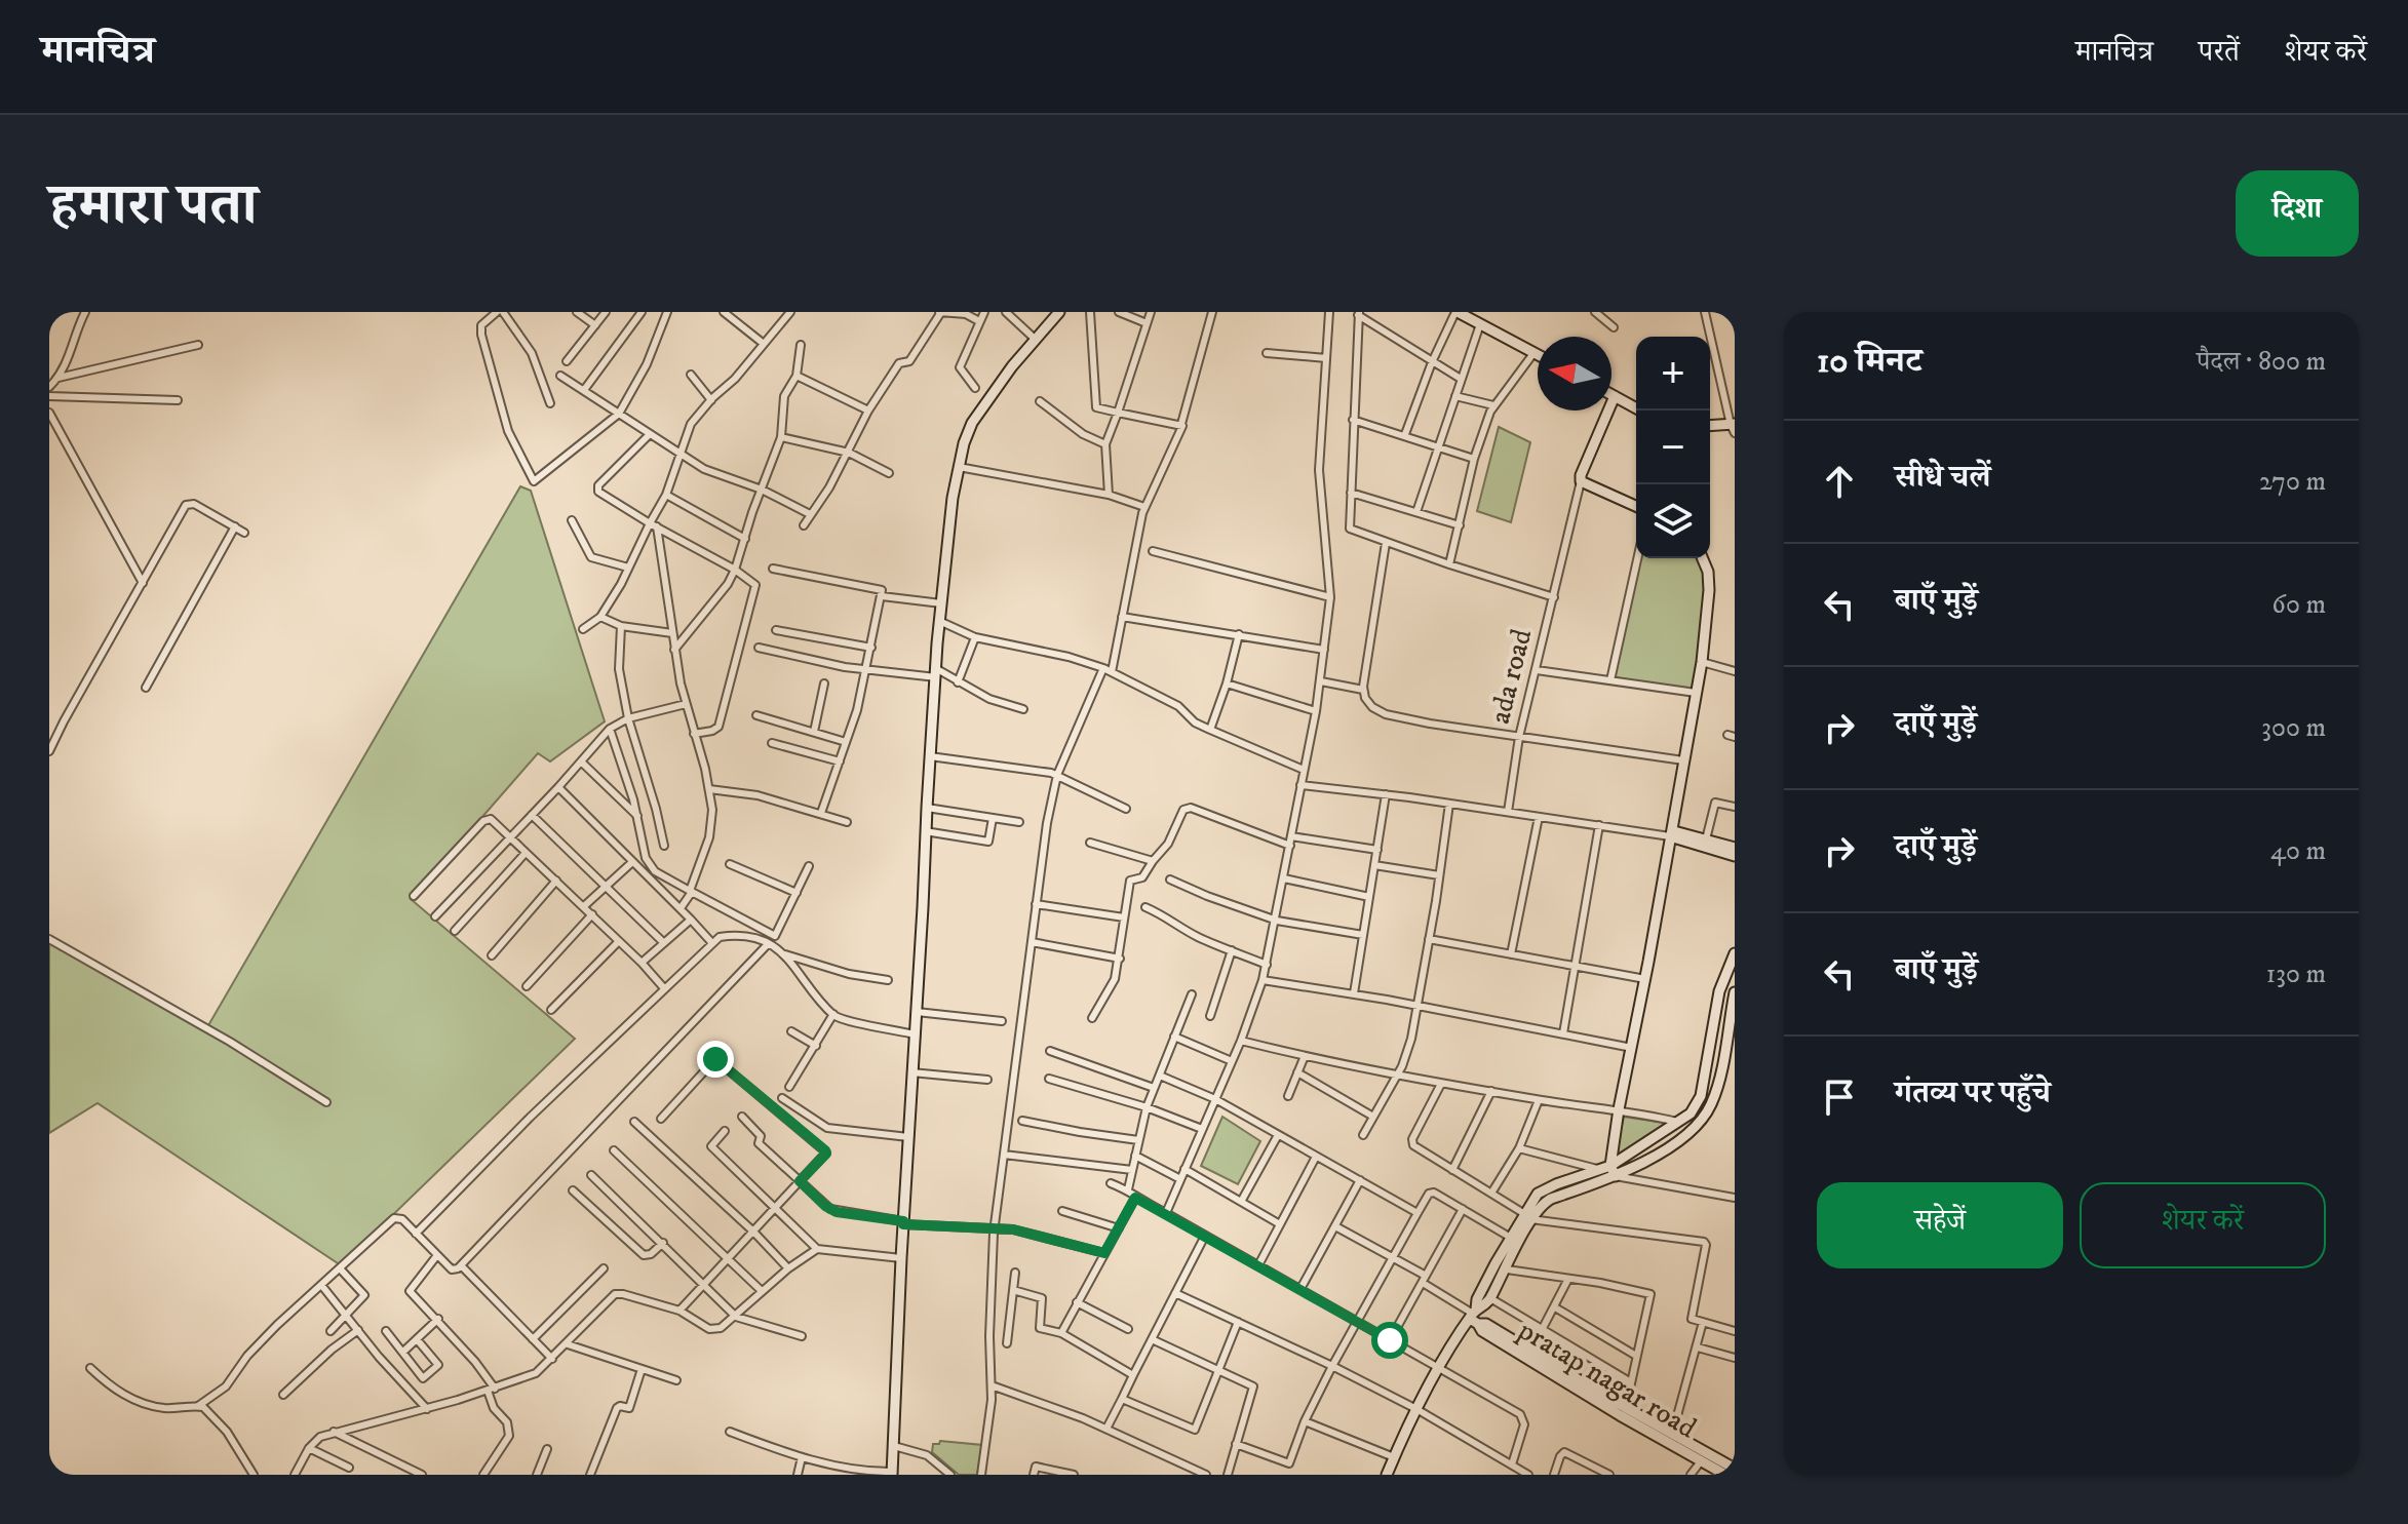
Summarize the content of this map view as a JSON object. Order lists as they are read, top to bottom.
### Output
{
  "streets": {
    "street": ["ada road", "pratap nagar road"]
  },
  "north": "left",
  "page": {
    "header": "मानचित्र",
    "nav": ["मानचित्र", "परतें", "शेयर करें"],
    "title": "हमारा पता",
    "buttons": [
      "दिशा",
      ["सहेजें", "शेयर करें"]
    ],
    "heading": ["10 मिनट", "पैदल · 800 m"],
    "map_buttons": ["+", "−"],
    "list": [
      ["सीधे चलें", "270 m"],
      ["बाएँ मुड़ें", "60 m"],
      ["दाएँ मुड़ें", "300 m"],
      ["दाएँ मुड़ें", "40 m"],
      ["बाएँ मुड़ें", "130 m"],
      "गंतव्य पर पहुँचे"
    ]
  }
}
